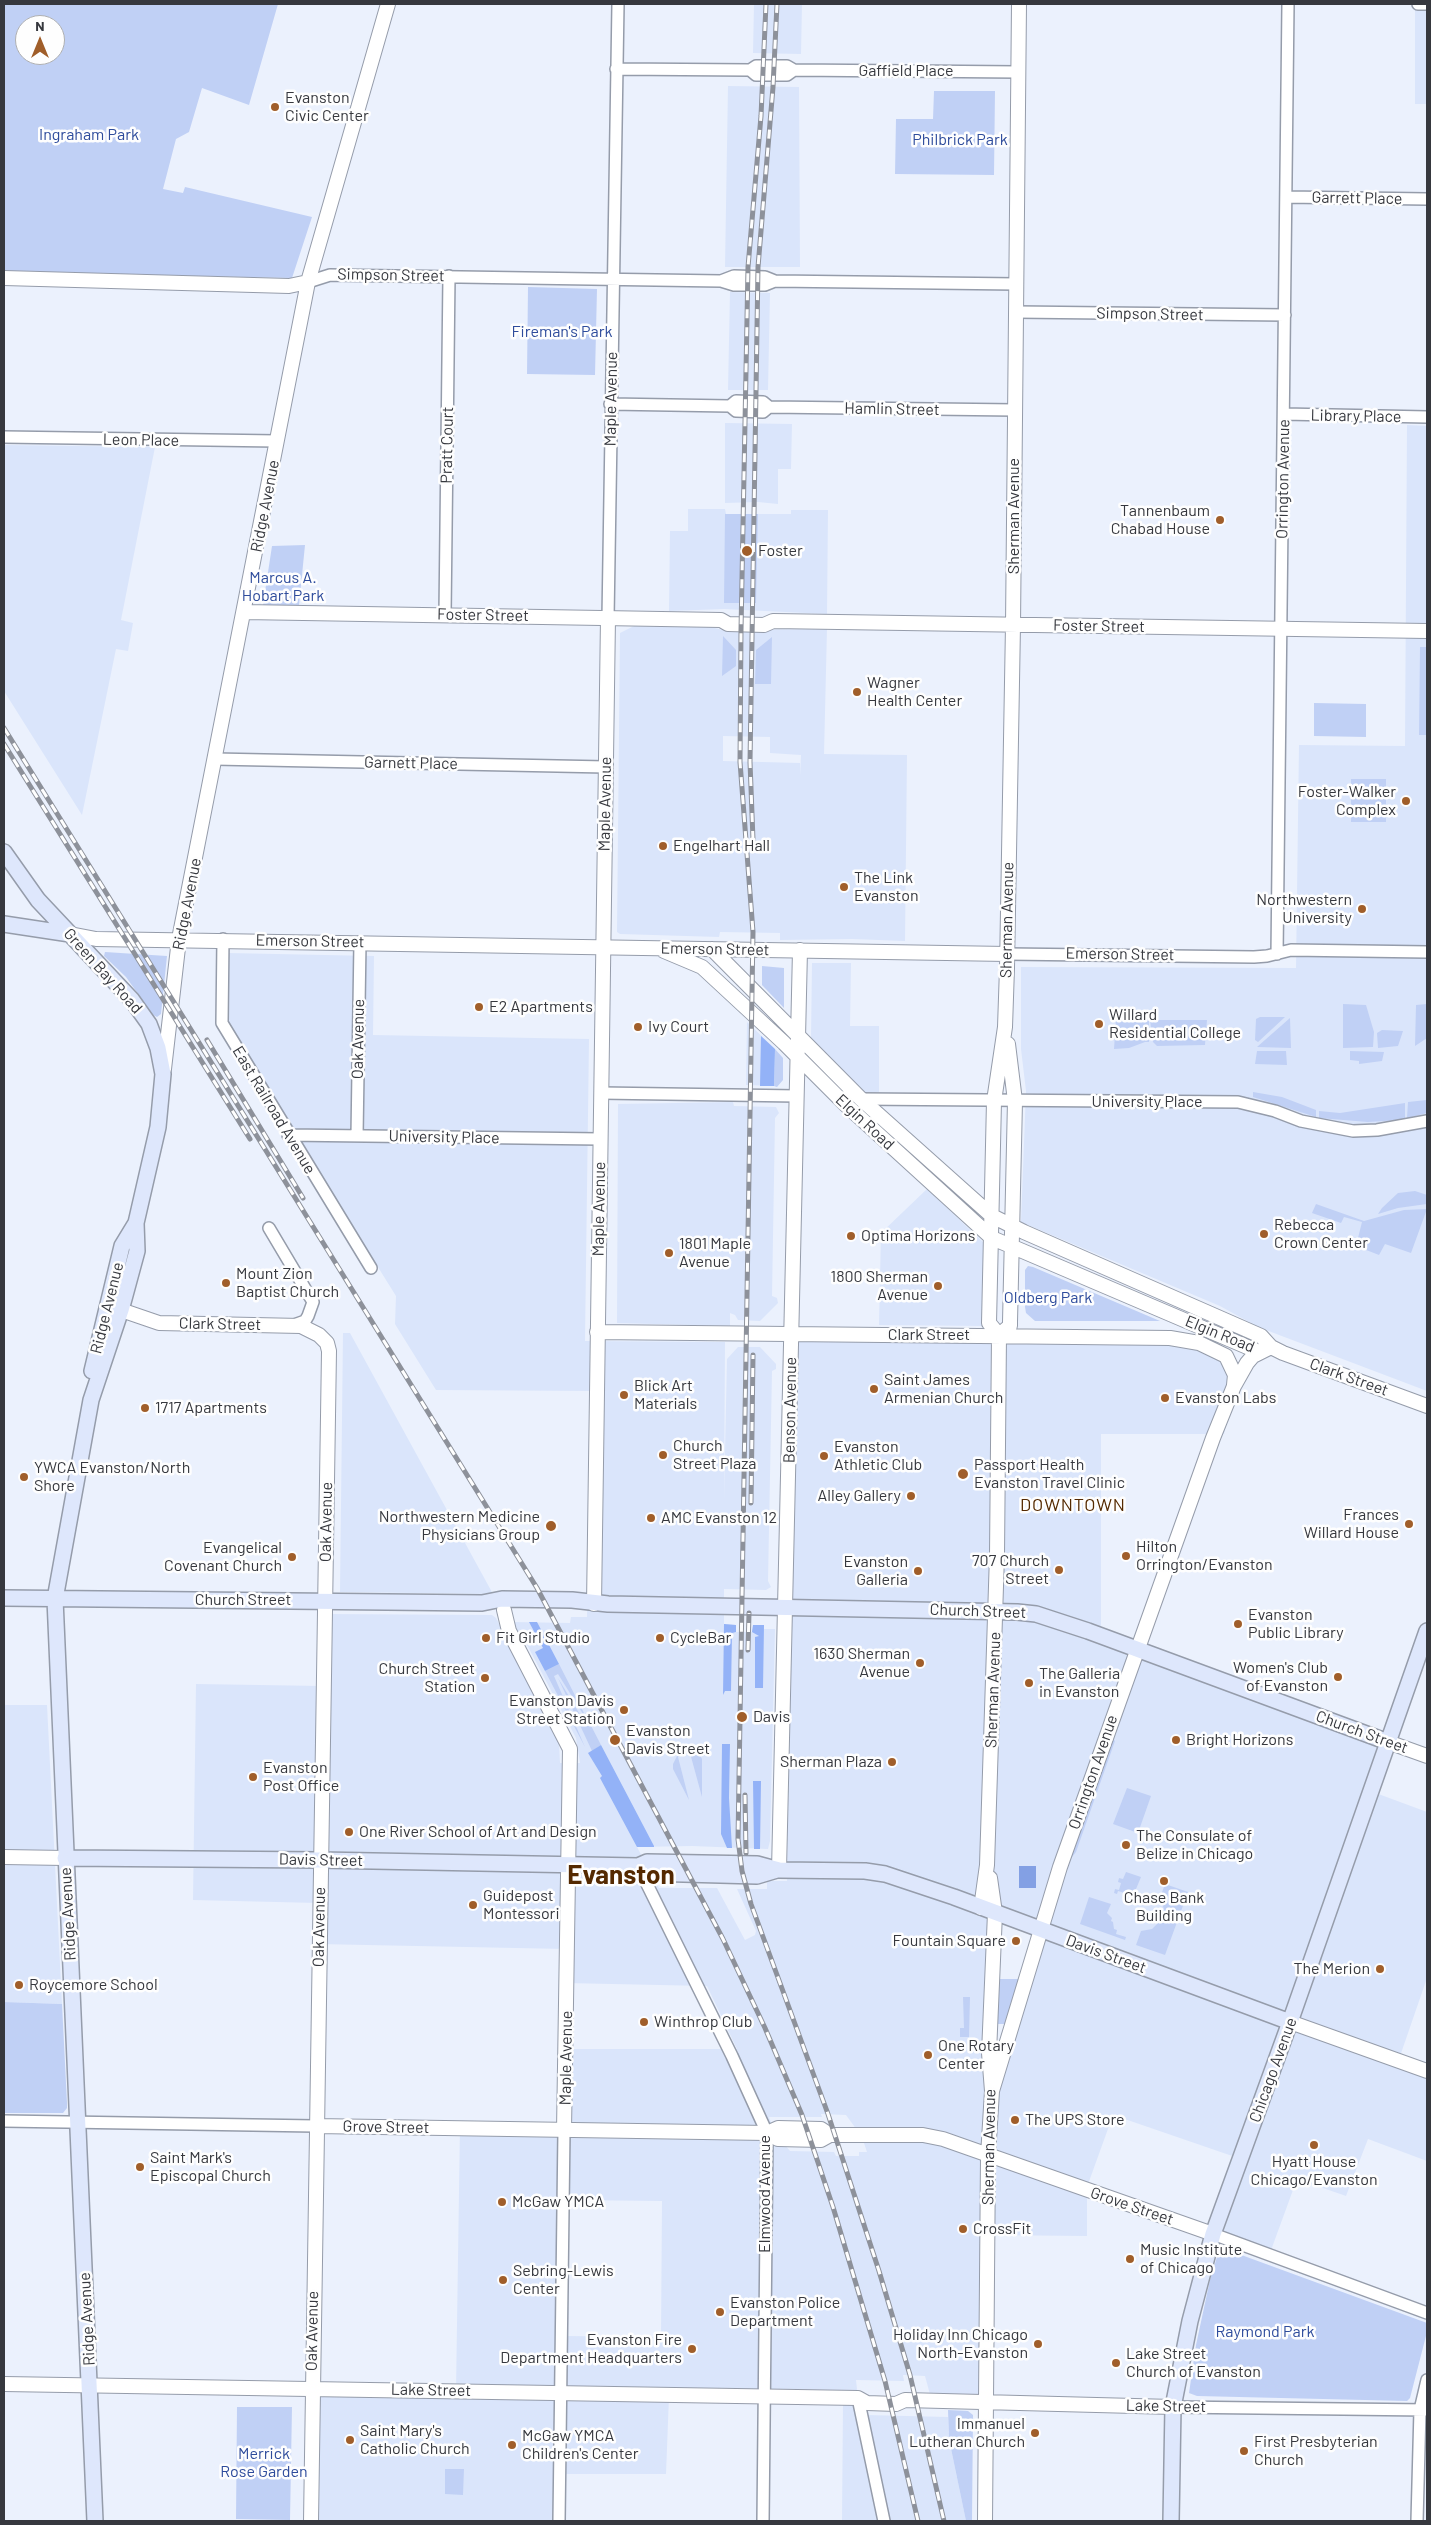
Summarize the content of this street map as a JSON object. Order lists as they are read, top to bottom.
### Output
{
  "streets": {
    "main road": [
      "Ridge Avenue",
      "Emerson Street",
      "Green Bay Road",
      "Church Street",
      "Davis Street",
      "Chicago Avenue"
    ],
    "street": [
      "Gaffield Place",
      "Garrett Place",
      "Simpson Street",
      "Maple Avenue",
      "Hamlin Street",
      "Library Place",
      "Leon Place",
      "Pratt Court",
      "Orrington Avenue",
      "Sherman Avenue",
      "Foster Street",
      "Garnett Place",
      "Oak Avenue",
      "University Place",
      "East Railroad Avenue",
      "Elgin Road",
      "Clark Street",
      "Benson Avenue",
      "Grove Street",
      "Elmwood Avenue",
      "Lake Street"
    ]
  },
  "crossings": [
    ["Gaffield Place", "Maple Avenue"],
    ["Gaffield Place", "Sherman Avenue"],
    ["Garrett Place", "Orrington Avenue"],
    ["Simpson Street", "Maple Avenue"],
    ["Simpson Street", "Pratt Court"],
    ["Simpson Street", "Orrington Avenue"],
    ["Simpson Street", "Ridge Avenue"],
    ["Simpson Street", "Sherman Avenue"],
    ["Maple Avenue", "Hamlin Street"],
    ["Maple Avenue", "Foster Street"],
    ["Maple Avenue", "Garnett Place"],
    ["Maple Avenue", "Emerson Street"],
    ["Maple Avenue", "University Place"],
    ["Maple Avenue", "Clark Street"],
    ["Maple Avenue", "Church Street"],
    ["Maple Avenue", "Davis Street"],
    ["Maple Avenue", "Grove Street"],
    ["Maple Avenue", "Lake Street"],
    ["Hamlin Street", "Sherman Avenue"],
    ["Library Place", "Orrington Avenue"],
    ["Leon Place", "Ridge Avenue"],
    ["Pratt Court", "Foster Street"],
    ["Orrington Avenue", "Sherman Avenue"],
    ["Orrington Avenue", "Foster Street"],
    ["Orrington Avenue", "Emerson Street"],
    ["Orrington Avenue", "Elgin Road"],
    ["Orrington Avenue", "Clark Street"],
    ["Orrington Avenue", "Church Street"],
    ["Orrington Avenue", "Davis Street"],
    ["Ridge Avenue", "Foster Street"],
    ["Ridge Avenue", "Garnett Place"],
    ["Ridge Avenue", "Emerson Street"],
    ["Ridge Avenue", "Green Bay Road"],
    ["Ridge Avenue", "Clark Street"],
    ["Ridge Avenue", "Church Street"],
    ["Ridge Avenue", "Davis Street"],
    ["Ridge Avenue", "Grove Street"],
    ["Ridge Avenue", "Lake Street"],
    ["Sherman Avenue", "Foster Street"],
    ["Sherman Avenue", "Emerson Street"],
    ["Sherman Avenue", "University Place"],
    ["Sherman Avenue", "Elgin Road"],
    ["Sherman Avenue", "Clark Street"],
    ["Sherman Avenue", "Church Street"],
    ["Sherman Avenue", "Davis Street"],
    ["Sherman Avenue", "Grove Street"],
    ["Sherman Avenue", "Lake Street"],
    ["Emerson Street", "Green Bay Road"],
    ["Emerson Street", "Oak Avenue"],
    ["Emerson Street", "East Railroad Avenue"],
    ["Emerson Street", "Elgin Road"],
    ["Emerson Street", "Benson Avenue"],
    ["Oak Avenue", "University Place"],
    ["Oak Avenue", "Clark Street"],
    ["Oak Avenue", "Church Street"],
    ["Oak Avenue", "Davis Street"],
    ["Oak Avenue", "Grove Street"],
    ["Oak Avenue", "Lake Street"],
    ["University Place", "East Railroad Avenue"],
    ["University Place", "Elgin Road"],
    ["Elgin Road", "Clark Street"],
    ["Elgin Road", "Benson Avenue"],
    ["Clark Street", "Benson Avenue"],
    ["Benson Avenue", "Church Street"],
    ["Benson Avenue", "Davis Street"],
    ["Church Street", "Chicago Avenue"],
    ["Davis Street", "Chicago Avenue"],
    ["Davis Street", "Elmwood Avenue"],
    ["Chicago Avenue", "Grove Street"],
    ["Chicago Avenue", "Lake Street"],
    ["Grove Street", "Elmwood Avenue"],
    ["Elmwood Avenue", "Lake Street"]
  ],
  "districts": ["DOWNTOWN", "Evanston"],
  "parks": [
    "Ingraham Park",
    "Philbrick Park",
    "Fireman's Park",
    "Marcus A. Hobart Park",
    "Oldberg Park",
    "Raymond Park",
    "Merrick Rose Garden"
  ],
  "places": [
    "Evanston Civic Center",
    "Tannenbaum Chabad House",
    "Foster",
    "Wagner Health Center",
    "Foster-Walker Complex",
    "Engelhart Hall",
    "The Link Evanston",
    "Northwestern University",
    "E2 Apartments",
    "Willard Residential College",
    "Ivy Court",
    "Rebecca Crown Center",
    "Optima Horizons",
    "1801 Maple Avenue",
    "Mount Zion Baptist Church",
    "1800 Sherman Avenue",
    "Saint James Armenian Church",
    "Blick Art Materials",
    "Evanston Labs",
    "1717 Apartments",
    "Church Street Plaza",
    "Evanston Athletic Club",
    "Passport Health Evanston Travel Clinic",
    "YWCA Evanston/North Shore",
    "Alley Gallery",
    "AMC Evanston 12",
    "Frances Willard House",
    "Northwestern Medicine Physicians Group",
    "Hilton Orrington/Evanston",
    "Evangelical Covenant Church",
    "707 Church Street",
    "Evanston Galleria",
    "Evanston Public Library",
    "Fit Girl Studio",
    "CycleBar",
    "1630 Sherman Avenue",
    "Women's Club of Evanston",
    "Church Street Station",
    "The Galleria in Evanston",
    "Evanston Davis Street Station",
    "Davis",
    "Evanston Davis Street",
    "Bright Horizons",
    "Sherman Plaza",
    "Evanston Post Office",
    "One River School of Art and Design",
    "The Consulate of Belize in Chicago",
    "Chase Bank Building",
    "Guidepost Montessori",
    "Fountain Square",
    "The Merion",
    "Roycemore School",
    "Winthrop Club",
    "One Rotary Center",
    "The UPS Store",
    "Hyatt House Chicago/Evanston",
    "Saint Mark's Episcopal Church",
    "McGaw YMCA",
    "CrossFit",
    "Music Institute of Chicago",
    "Sebring-Lewis Center",
    "Evanston Police Department",
    "Holiday Inn Chicago North-Evanston",
    "Evanston Fire Department Headquarters",
    "Lake Street Church of Evanston",
    "Immanuel Lutheran Church",
    "Saint Mary's Catholic Church",
    "McGaw YMCA Children's Center",
    "First Presbyterian Church"
  ],
  "north": "top"
}
